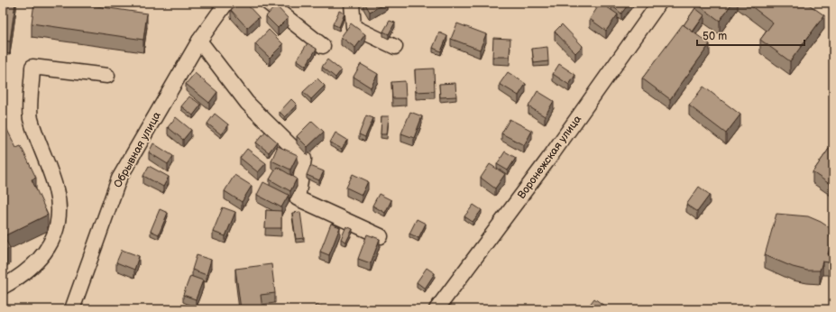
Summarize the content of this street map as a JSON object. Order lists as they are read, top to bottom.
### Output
{
  "streets": {
    "street": ["Обрывная улица", "Воронежская улица"]
  },
  "scale_bar": "50 m"
}
